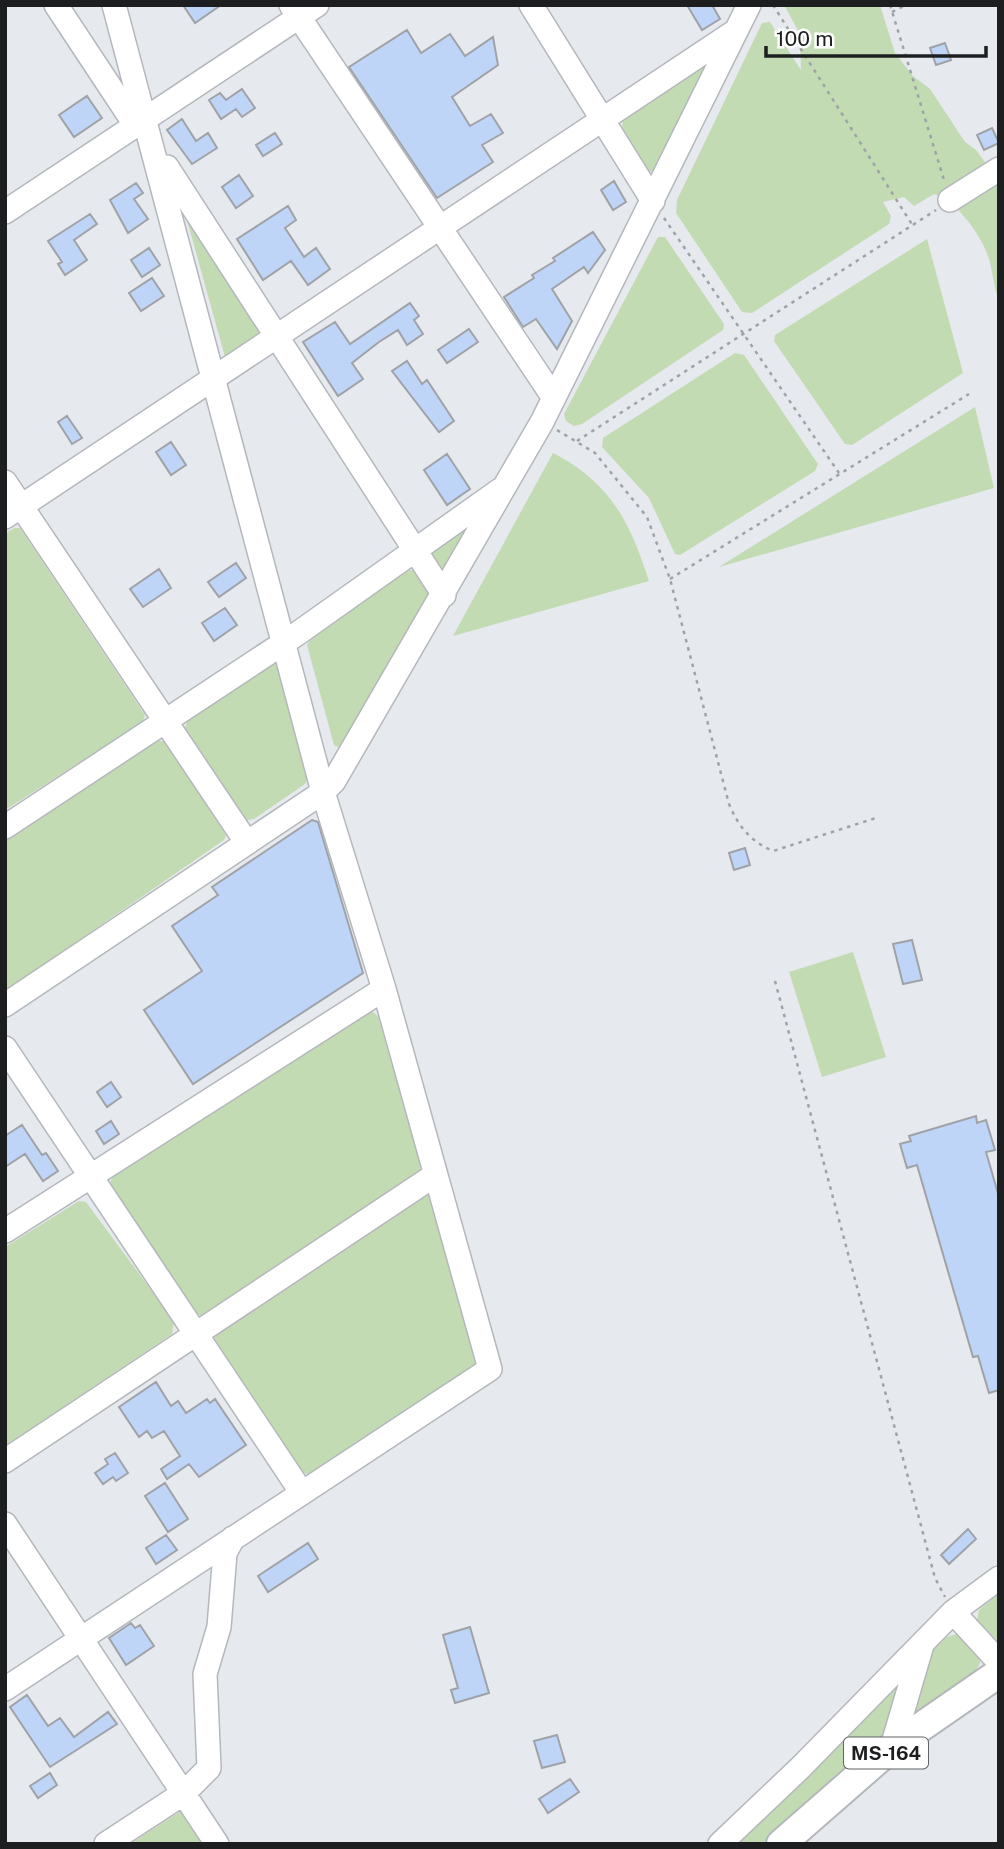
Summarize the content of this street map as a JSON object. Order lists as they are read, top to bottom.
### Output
{
  "streets": {
    "main road": ["MS-164"]
  },
  "scale_bar": "100 m"
}
